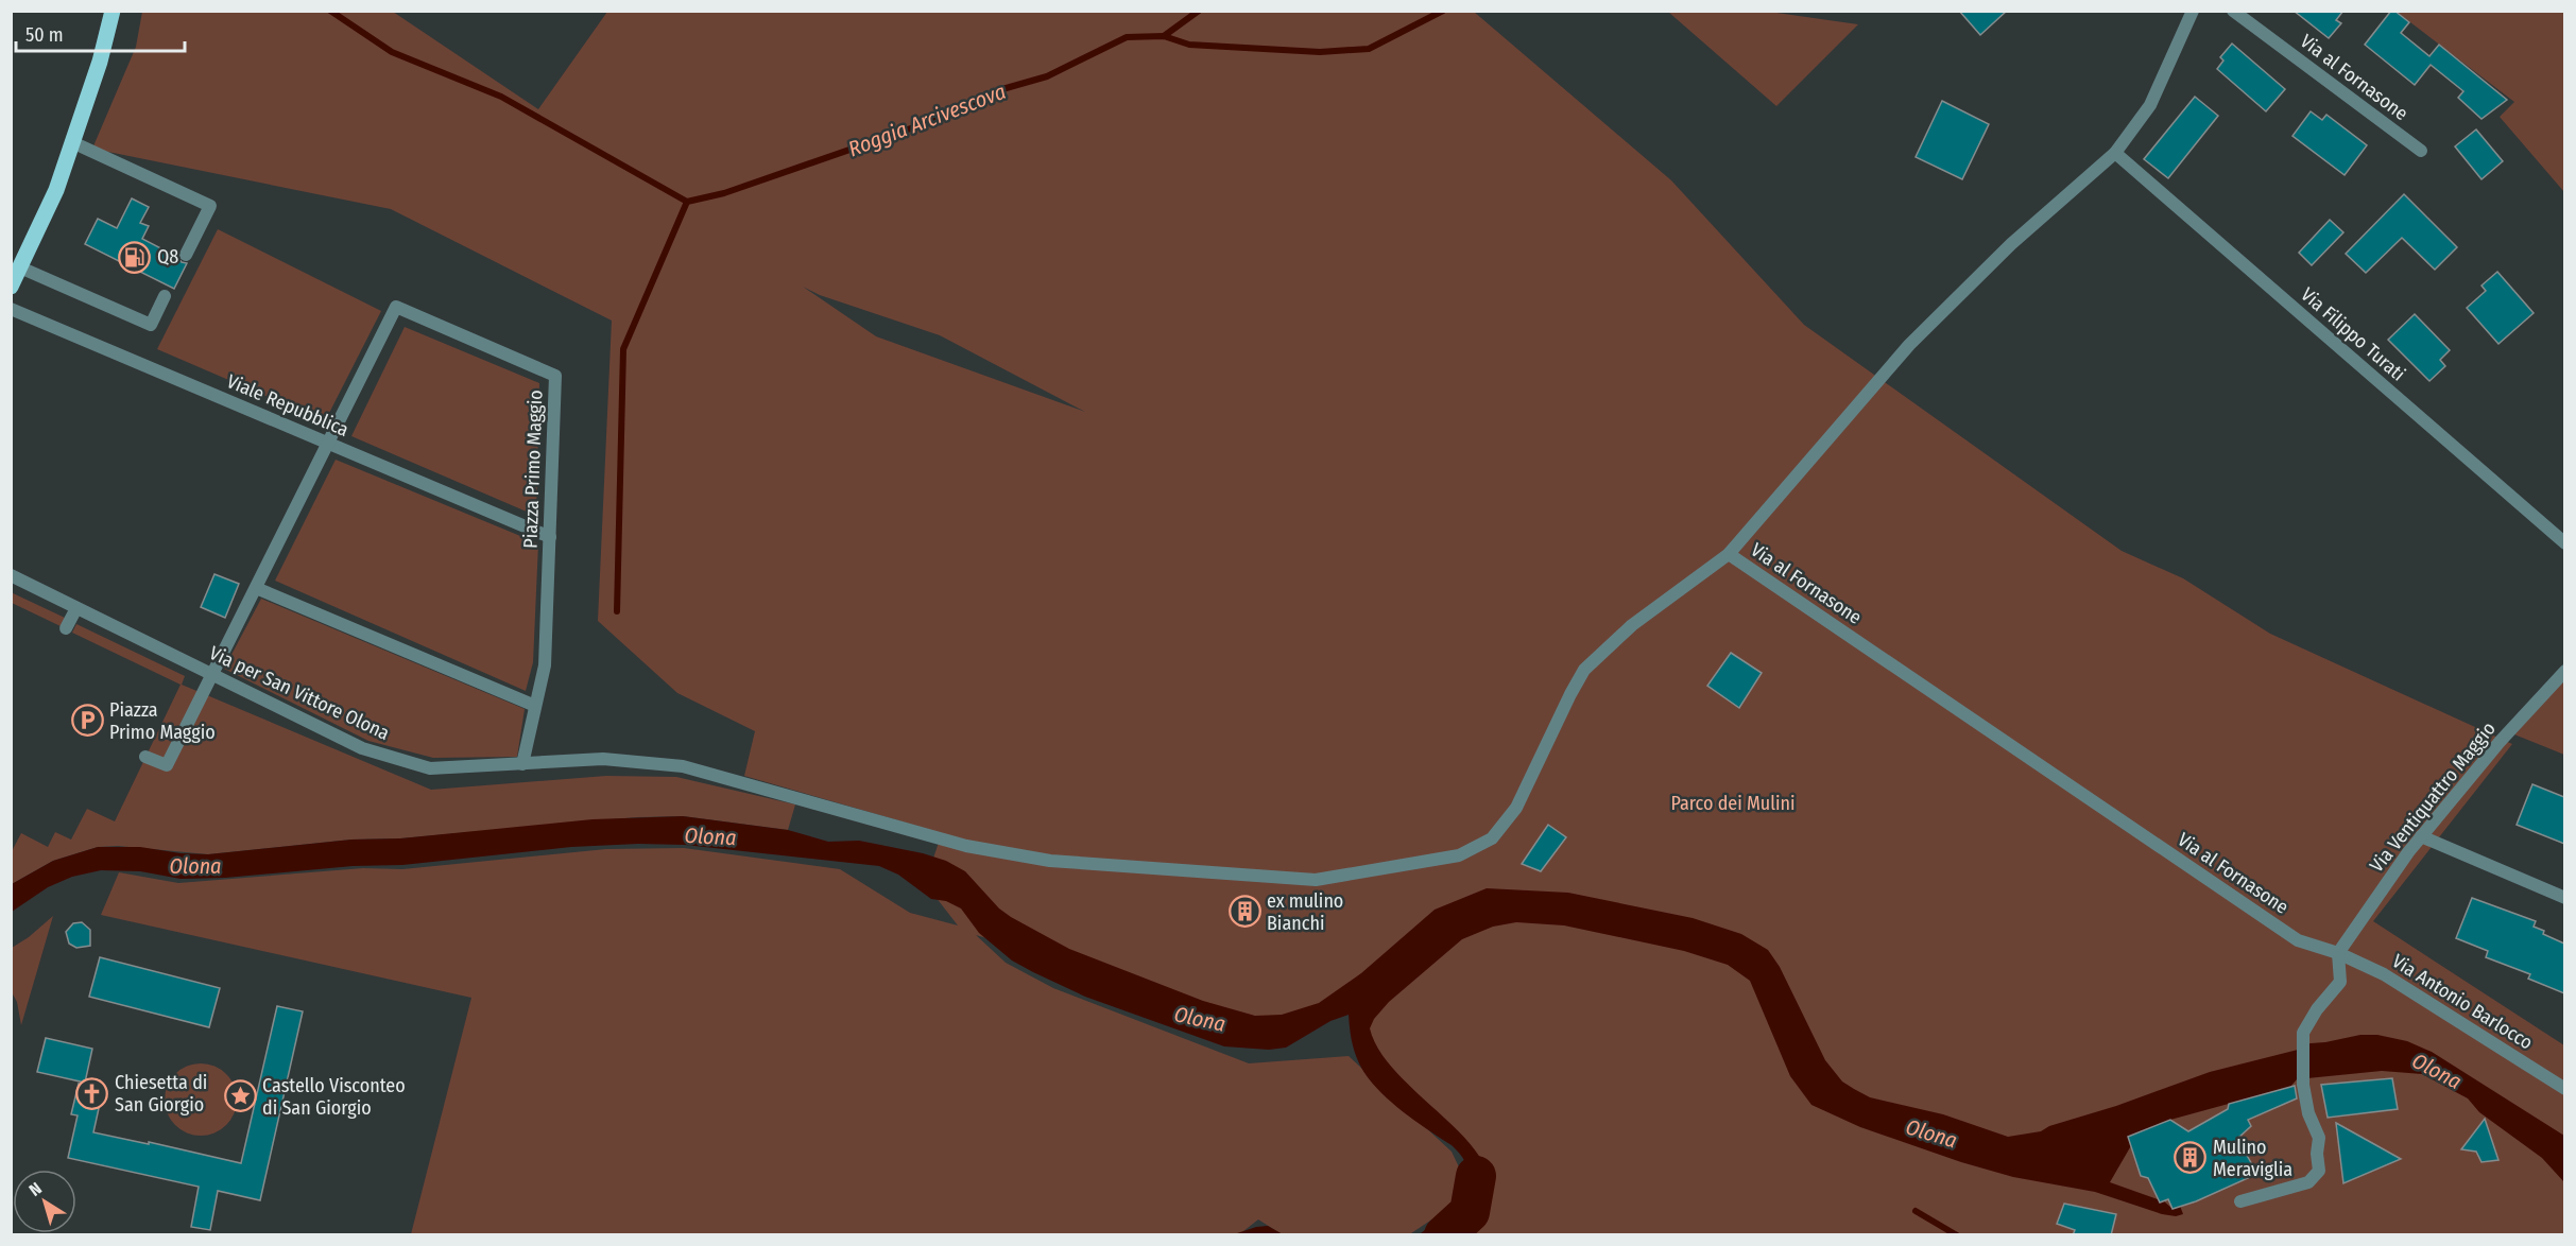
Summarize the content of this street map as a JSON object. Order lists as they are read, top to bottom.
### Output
{
  "streets": {
    "street": [
      "Via al Fornasone",
      "Via Filippo Turati",
      "Viale Repubblica",
      "Piazza Primo Maggio",
      "Via per San Vittore Olona",
      "Via Ventiquattro Maggio",
      "Via Antonio Barlocco"
    ]
  },
  "crossings": [
    ["Via al Fornasone", "Via Filippo Turati"],
    ["Via al Fornasone", "Via per San Vittore Olona"],
    ["Via al Fornasone", "Via Ventiquattro Maggio"],
    ["Via al Fornasone", "Via Antonio Barlocco"],
    ["Viale Repubblica", "Piazza Primo Maggio"],
    ["Piazza Primo Maggio", "Via per San Vittore Olona"],
    ["Via Ventiquattro Maggio", "Via Antonio Barlocco"]
  ],
  "water": ["Roggia Arcivescova", "Olona"],
  "parks": ["Parco dei Mulini"],
  "places": {
    "fuel station": ["Q8"],
    "parking": ["Piazza Primo Maggio"],
    "building": ["ex mulino Bianchi", "Mulino Meraviglia"],
    "church": ["Chiesetta di San Giorgio"],
    "place": ["Castello Visconteo di San Giorgio"]
  },
  "scale_bar": "50 m",
  "north": "top left"
}
